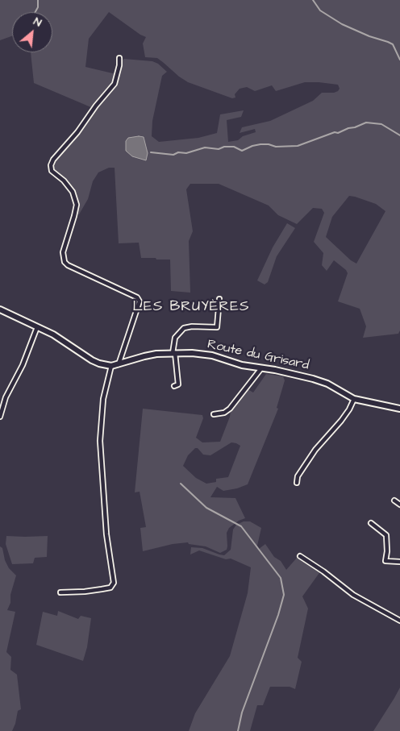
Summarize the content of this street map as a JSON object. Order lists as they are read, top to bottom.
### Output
{
  "streets": {
    "street": ["Route du Grisard"]
  },
  "districts": ["LES BRUYÈRES"],
  "north": "top right"
}
